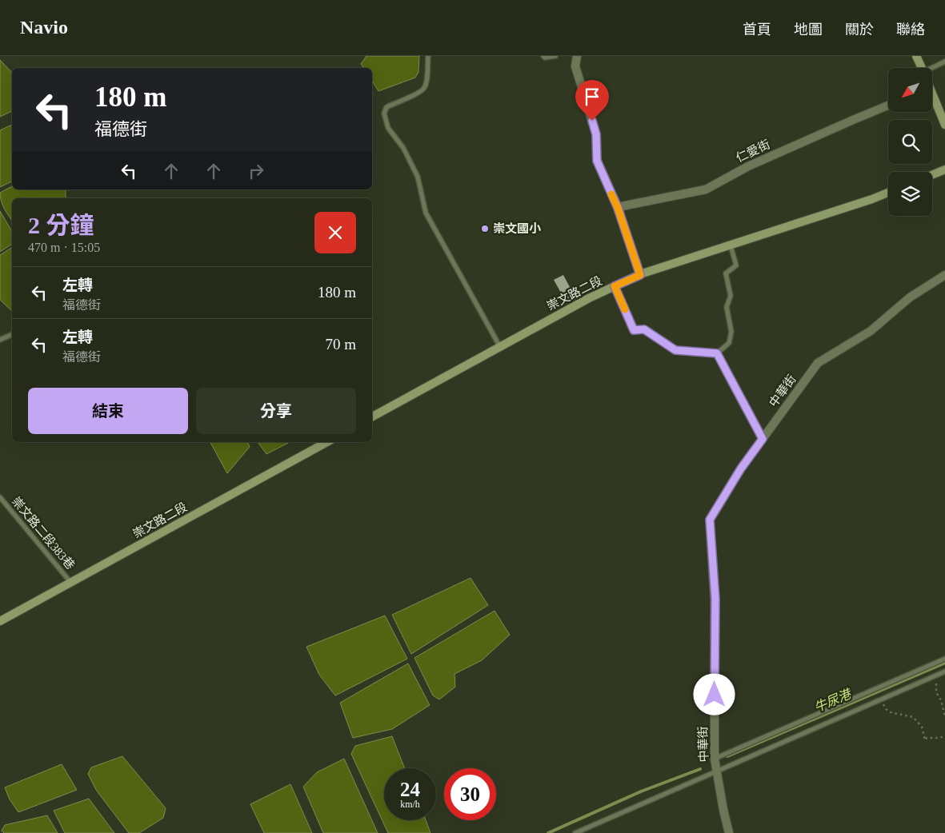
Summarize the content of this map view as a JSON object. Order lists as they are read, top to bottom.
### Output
{
  "streets": {
    "street": ["仁愛街", "崇文路二段", "中華街"],
    "lane": ["崇文路二段383巷"]
  },
  "crossings": [
    ["崇文路二段", "崇文路二段383巷"]
  ],
  "water": ["牛尿港"],
  "places": ["崇文國小"],
  "north": "bottom left",
  "page": {
    "header": "Navio",
    "nav": [
      "首頁",
      "地圖",
      "關於",
      "聯絡"
    ],
    "turn": ["180 m", "福德街"],
    "heading": ["2 分鐘", "470 m · 15:05"],
    "list": [
      {
        "name": "左轉",
        "note": "福德街",
        "value": "180 m"
      },
      {
        "name": "左轉",
        "note": "福德街",
        "value": "70 m"
      }
    ],
    "buttons": ["結束", "分享"],
    "speed": "24 km/h",
    "limit": "30"
  }
}
